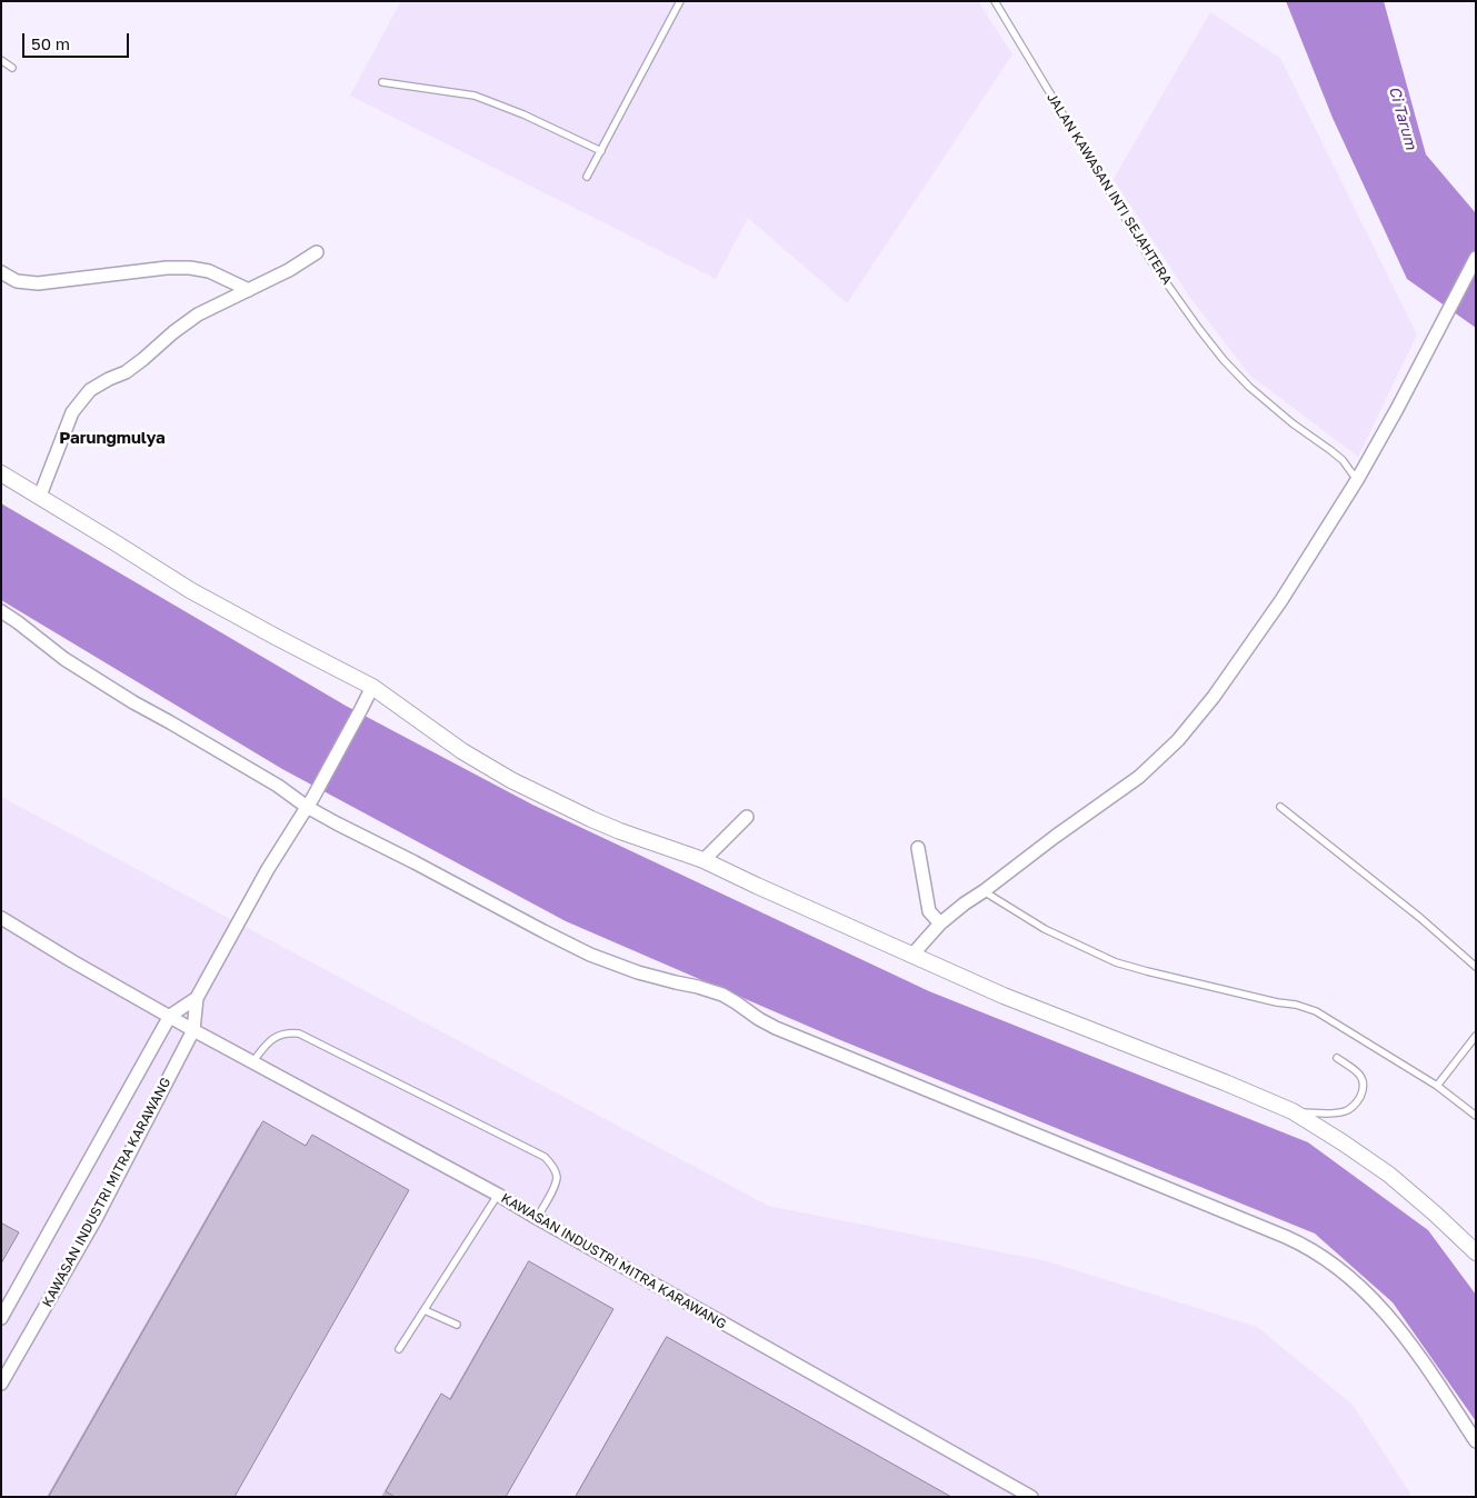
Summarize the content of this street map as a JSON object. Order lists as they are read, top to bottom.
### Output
{
  "streets": {
    "street": ["KAWASAN INDUSTRI MITRA KARAWANG"],
    "lane": ["JALAN KAWASAN INTI SEJAHTERA"]
  },
  "districts": ["Parungmulya"],
  "water": ["Ci Tarum"],
  "scale_bar": "50 m"
}
